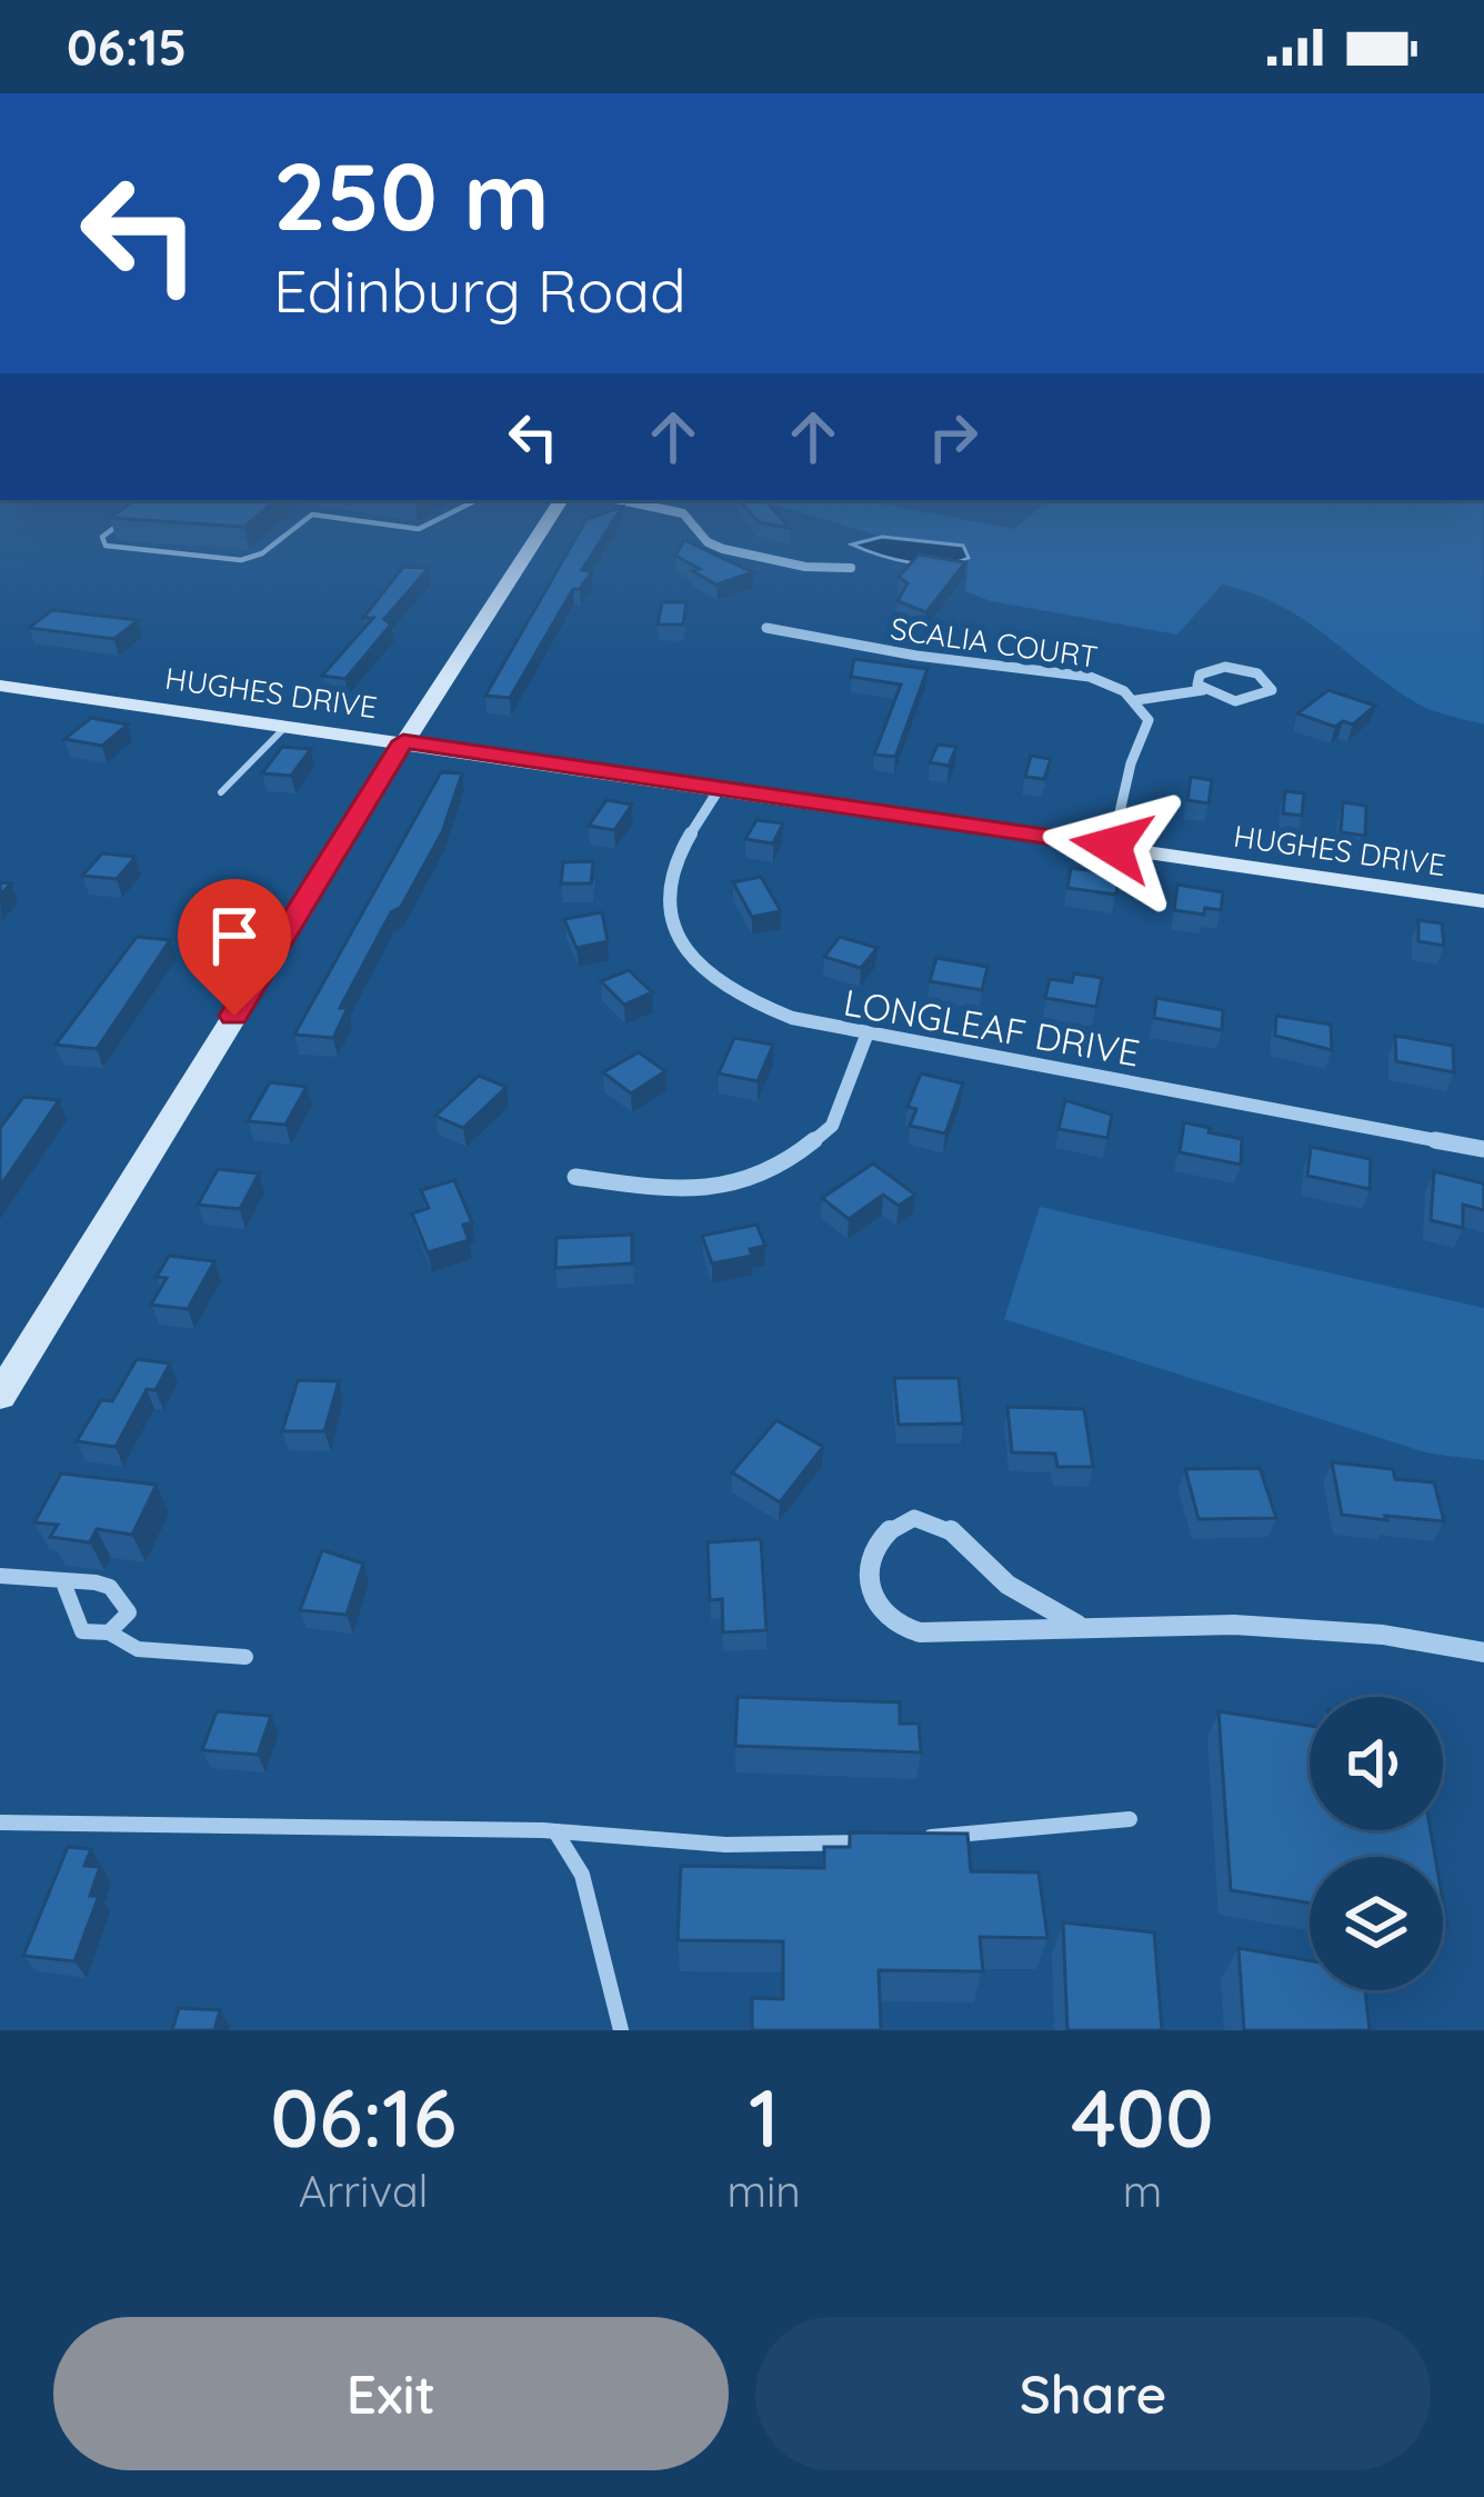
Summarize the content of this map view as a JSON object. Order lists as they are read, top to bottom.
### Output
{
  "streets": {
    "street": ["SCALIA COURT", "HUGHES DRIVE", "LONGLEAF DRIVE"]
  },
  "crossings": [
    ["SCALIA COURT", "HUGHES DRIVE"],
    ["HUGHES DRIVE", "LONGLEAF DRIVE"]
  ],
  "page": {
    "status": "06:15",
    "turn": ["250 m", "Edinburg Road"],
    "eta": [
      "06:16",
      "Arrival",
      "1",
      "min",
      "400",
      "m"
    ],
    "buttons": ["Exit", "Share"]
  }
}
